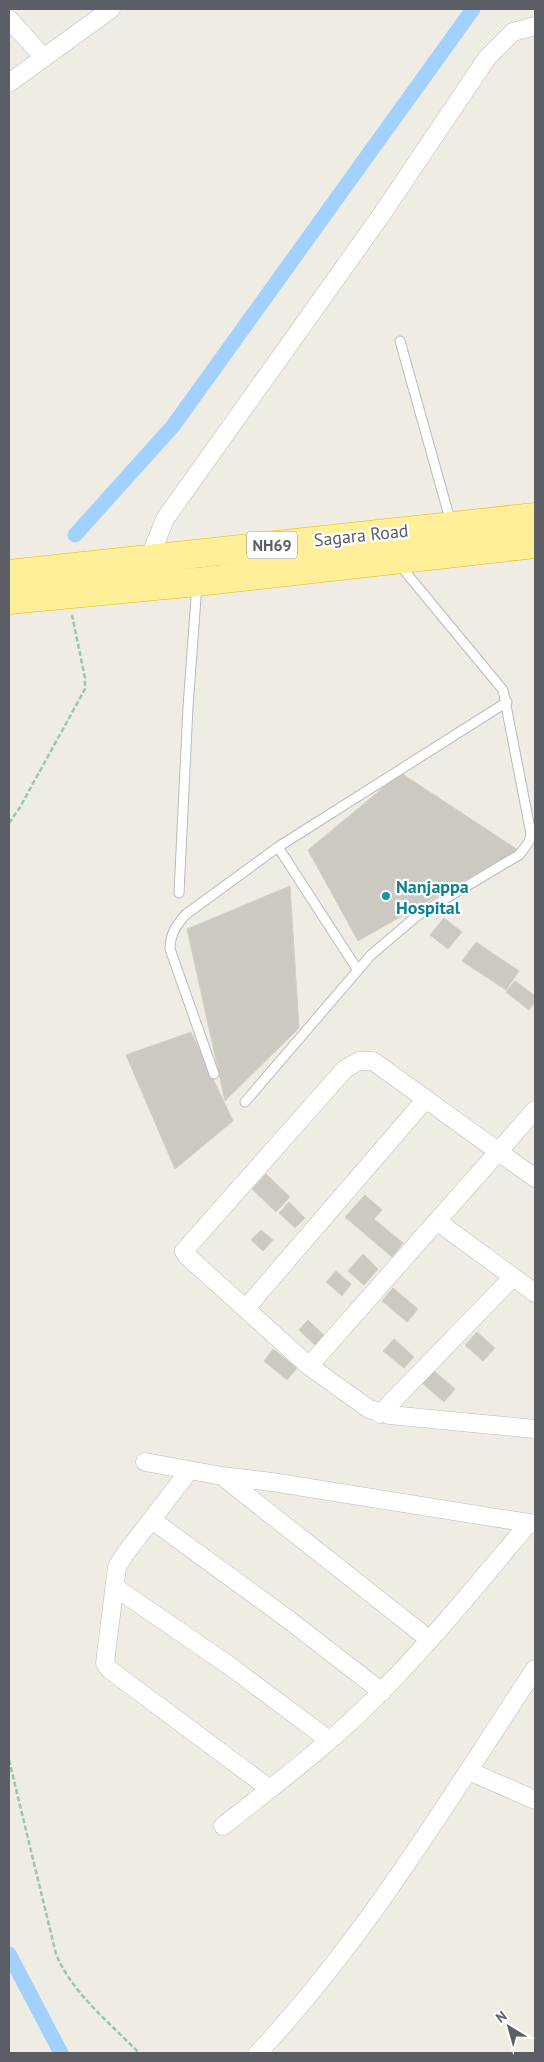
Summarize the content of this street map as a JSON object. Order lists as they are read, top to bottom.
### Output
{
  "streets": {
    "highway": ["Sagara Road", "NH69"]
  },
  "places": ["Nanjappa Hospital"],
  "north": "top left"
}
